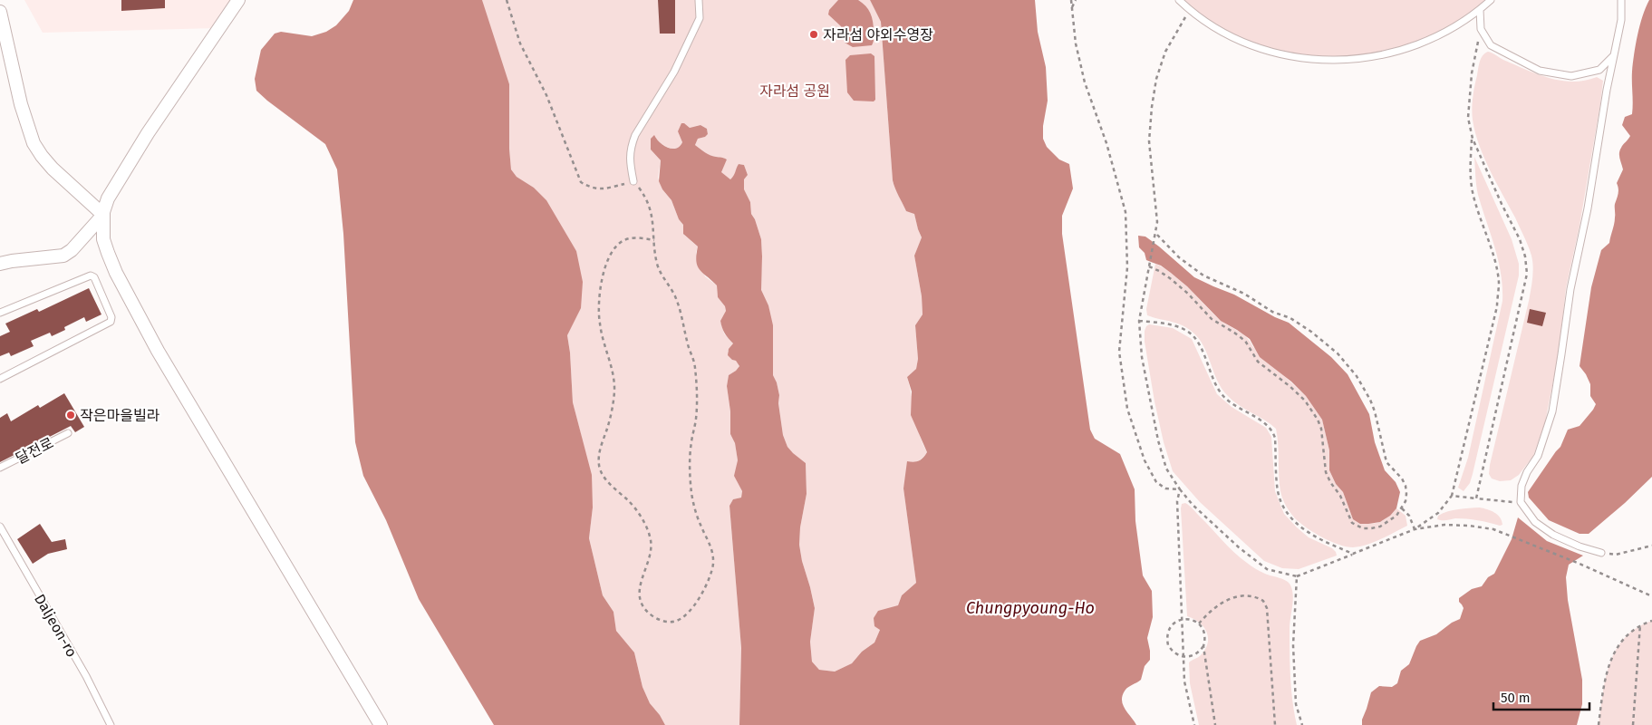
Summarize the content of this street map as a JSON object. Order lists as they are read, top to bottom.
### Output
{
  "streets": {
    "lane": ["달전로", "Daljeon-ro"]
  },
  "water": ["Chungpyoung-Ho"],
  "parks": ["자라섬 공원"],
  "places": ["자라섬 야외수영장", "작은마을빌라"],
  "scale_bar": "50 m"
}
